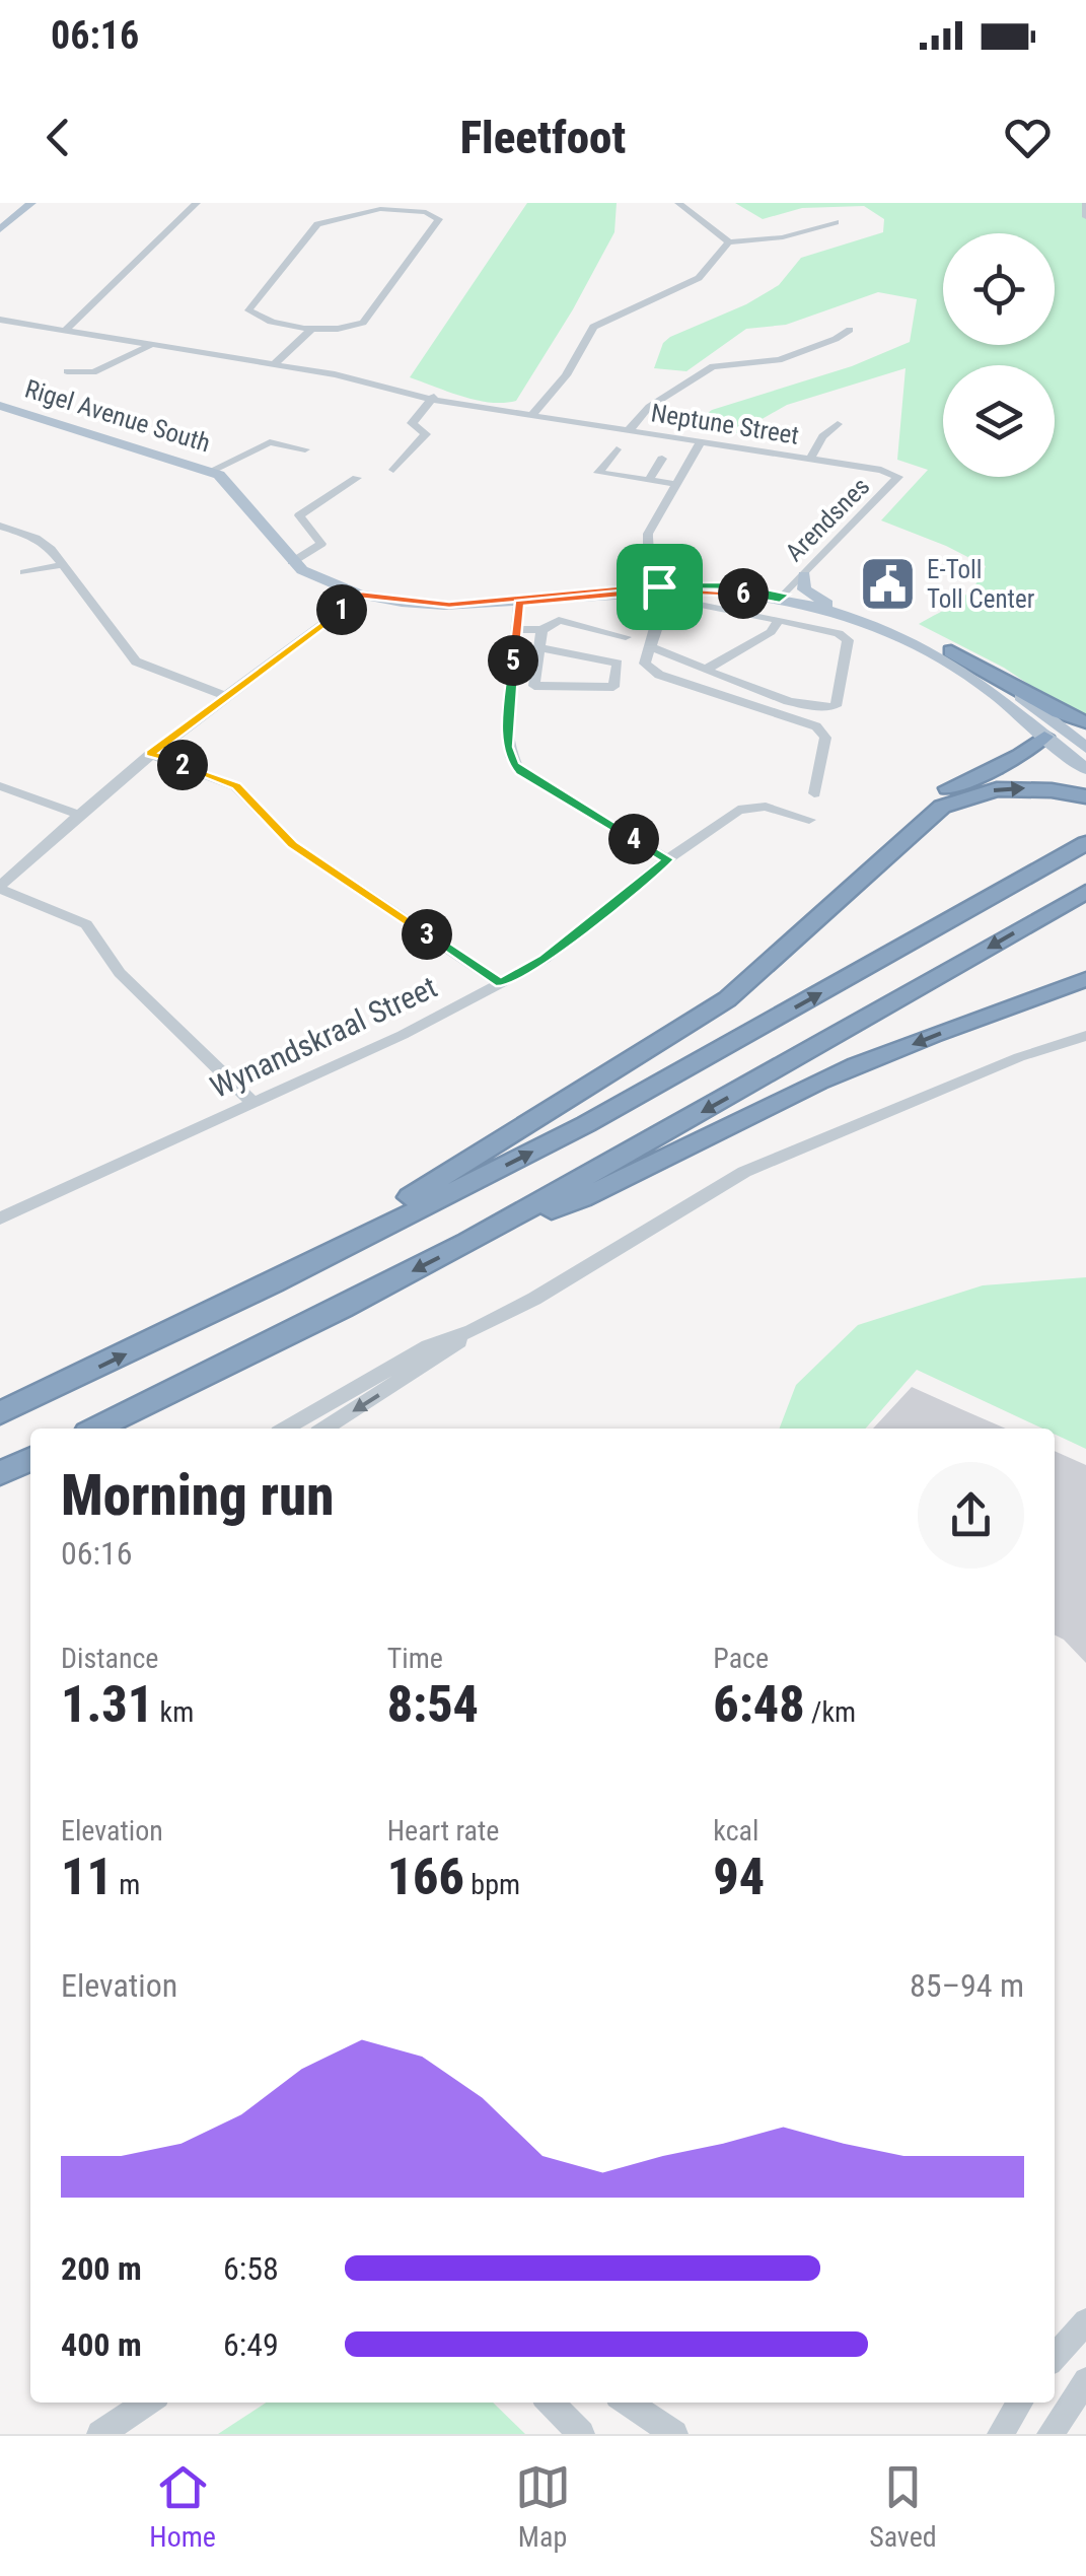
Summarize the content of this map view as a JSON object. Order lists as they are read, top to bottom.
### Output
{
  "streets": {
    "main road": ["Rigel Avenue South"],
    "street": ["Neptune Street", "Arendsnes", "Wynandskraal Street"]
  },
  "crossings": [
    ["Rigel Avenue South", "Arendsnes"],
    ["Neptune Street", "Arendsnes"]
  ],
  "places": {
    "public building": ["E-Toll Toll Center"]
  },
  "page": {
    "status": "06:16",
    "header": "Fleetfoot",
    "pins": [
      "6",
      "1",
      "5",
      "2",
      "4",
      "3"
    ],
    "heading": ["Morning run", "06:16"],
    "stats": [
      ["Distance", "1.31 km"],
      ["Time", "8:54"],
      ["Pace", "6:48 /km"],
      ["Elevation", "11 m"],
      ["Heart rate", "166 bpm"],
      ["kcal", "94"]
    ],
    "chart": ["Elevation", "85–94 m"],
    "list": [
      {
        "name": "200 m",
        "note": "6:58"
      },
      {
        "name": "400 m",
        "note": "6:49"
      }
    ],
    "tabs": ["Home", "Map", "Saved"]
  }
}
